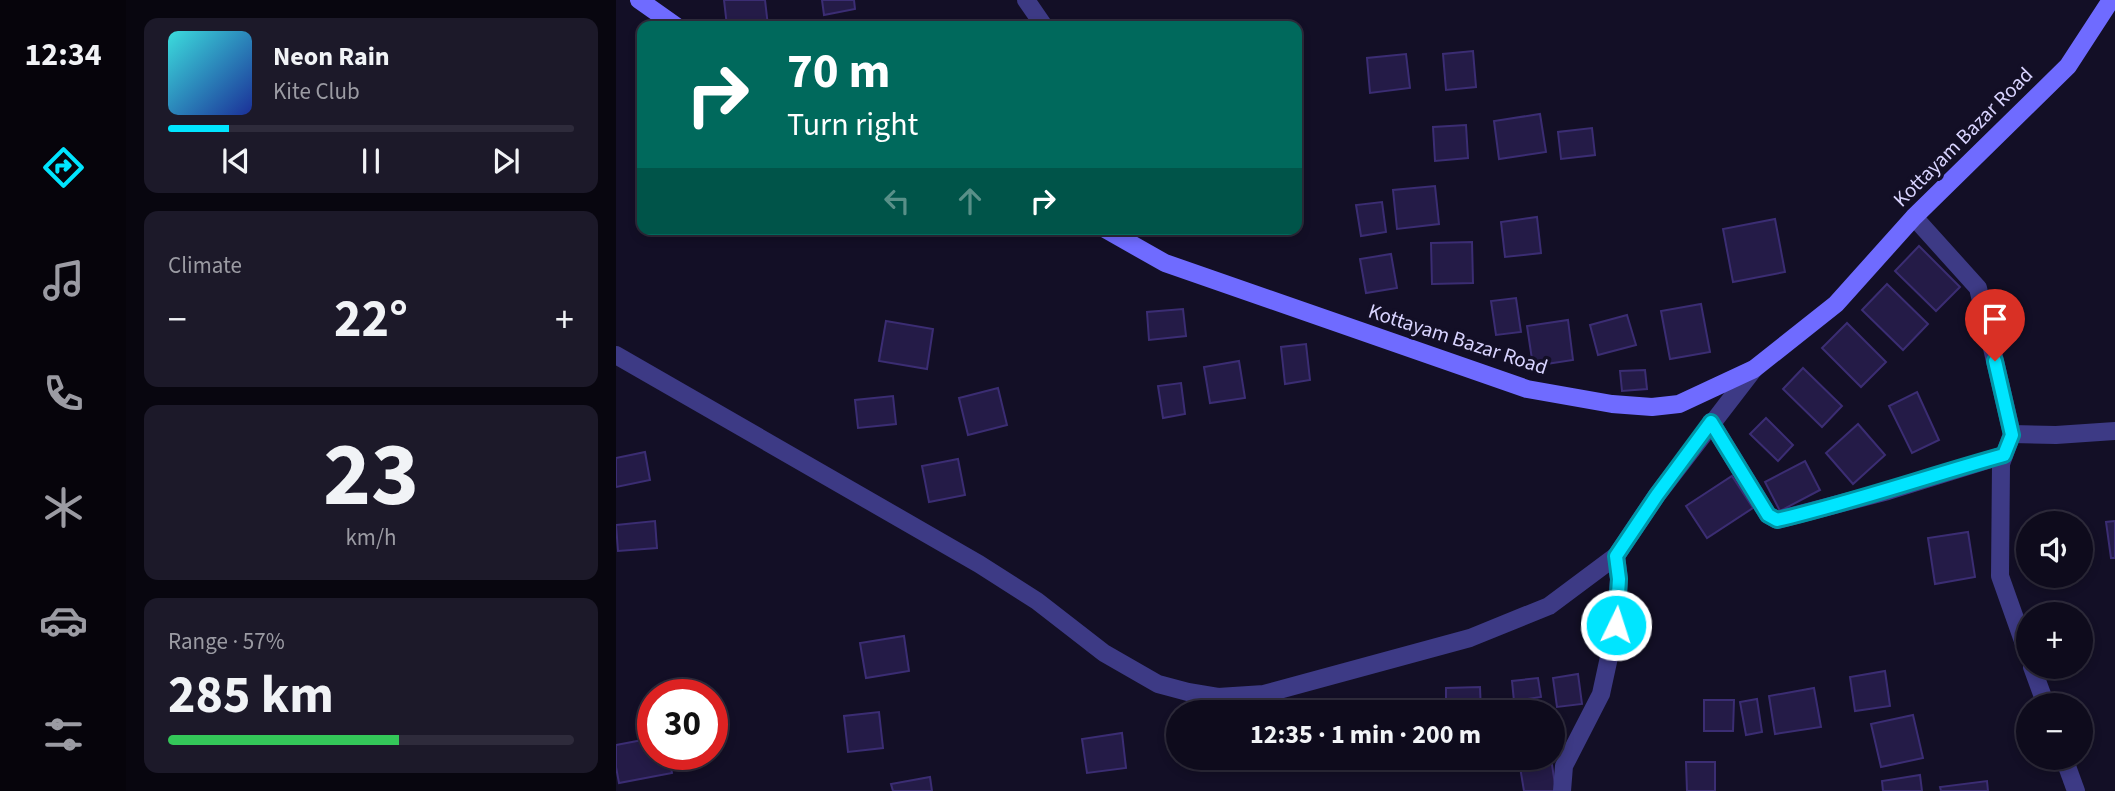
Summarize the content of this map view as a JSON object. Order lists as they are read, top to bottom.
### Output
{
  "streets": {
    "main road": ["Kottayam Bazar Road"]
  },
  "page": {
    "tabs": "12:34",
    "turn": ["70 m", "Turn right"],
    "song": ["Neon Rain", "Kite Club"],
    "tile": [
      "Climate",
      ["23", "km/h"],
      ["Range · 57%", "285 km"]
    ],
    "heat": ["−", "22°", "+"],
    "map_buttons": ["+", "−"],
    "limit": "30",
    "trip": "12:35 · 1 min · 200 m"
  }
}
